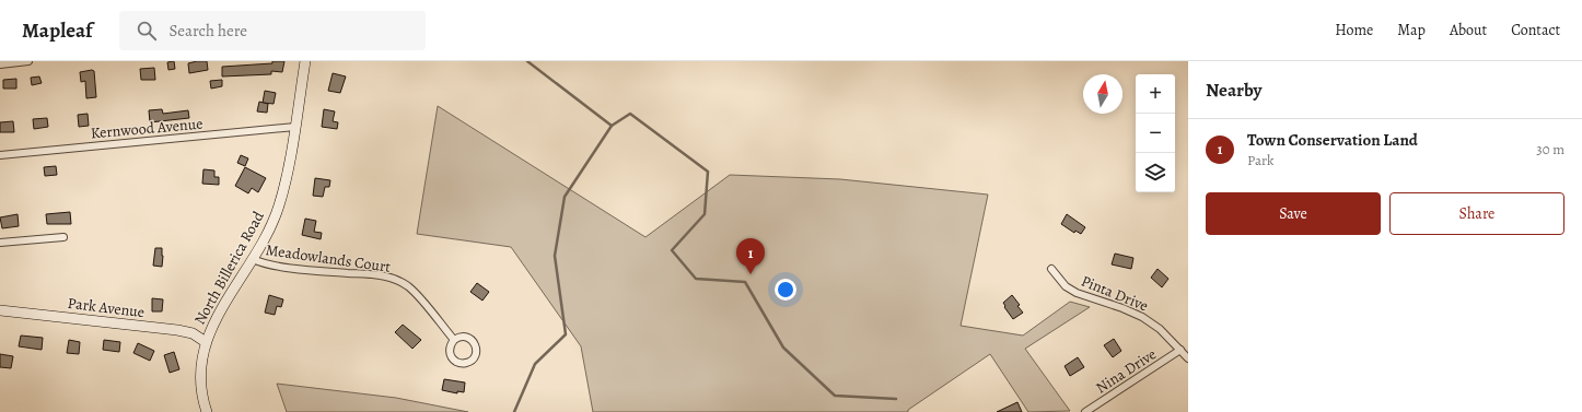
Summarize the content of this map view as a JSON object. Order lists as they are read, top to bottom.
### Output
{
  "streets": {
    "main road": ["North Billerica Road", "Park Avenue"],
    "street": [
      "Kernwood Avenue",
      "Meadowlands Court",
      "Pinta Drive",
      "Nina Drive"
    ]
  },
  "crossings": [
    ["Kernwood Avenue", "North Billerica Road"],
    ["Meadowlands Court", "North Billerica Road"],
    ["North Billerica Road", "Park Avenue"],
    ["Pinta Drive", "Nina Drive"]
  ],
  "north": "top",
  "page": {
    "header": "Mapleaf",
    "search": "Search here",
    "nav": [
      "Home",
      "Map",
      "About",
      "Contact"
    ],
    "heading": "Nearby",
    "map_buttons": ["+", "−"],
    "list": [
      {
        "mark": "1",
        "name": "Town Conservation Land",
        "note": "Park",
        "value": "30 m"
      }
    ],
    "buttons": ["Save", "Share"],
    "pins": "1"
  }
}
